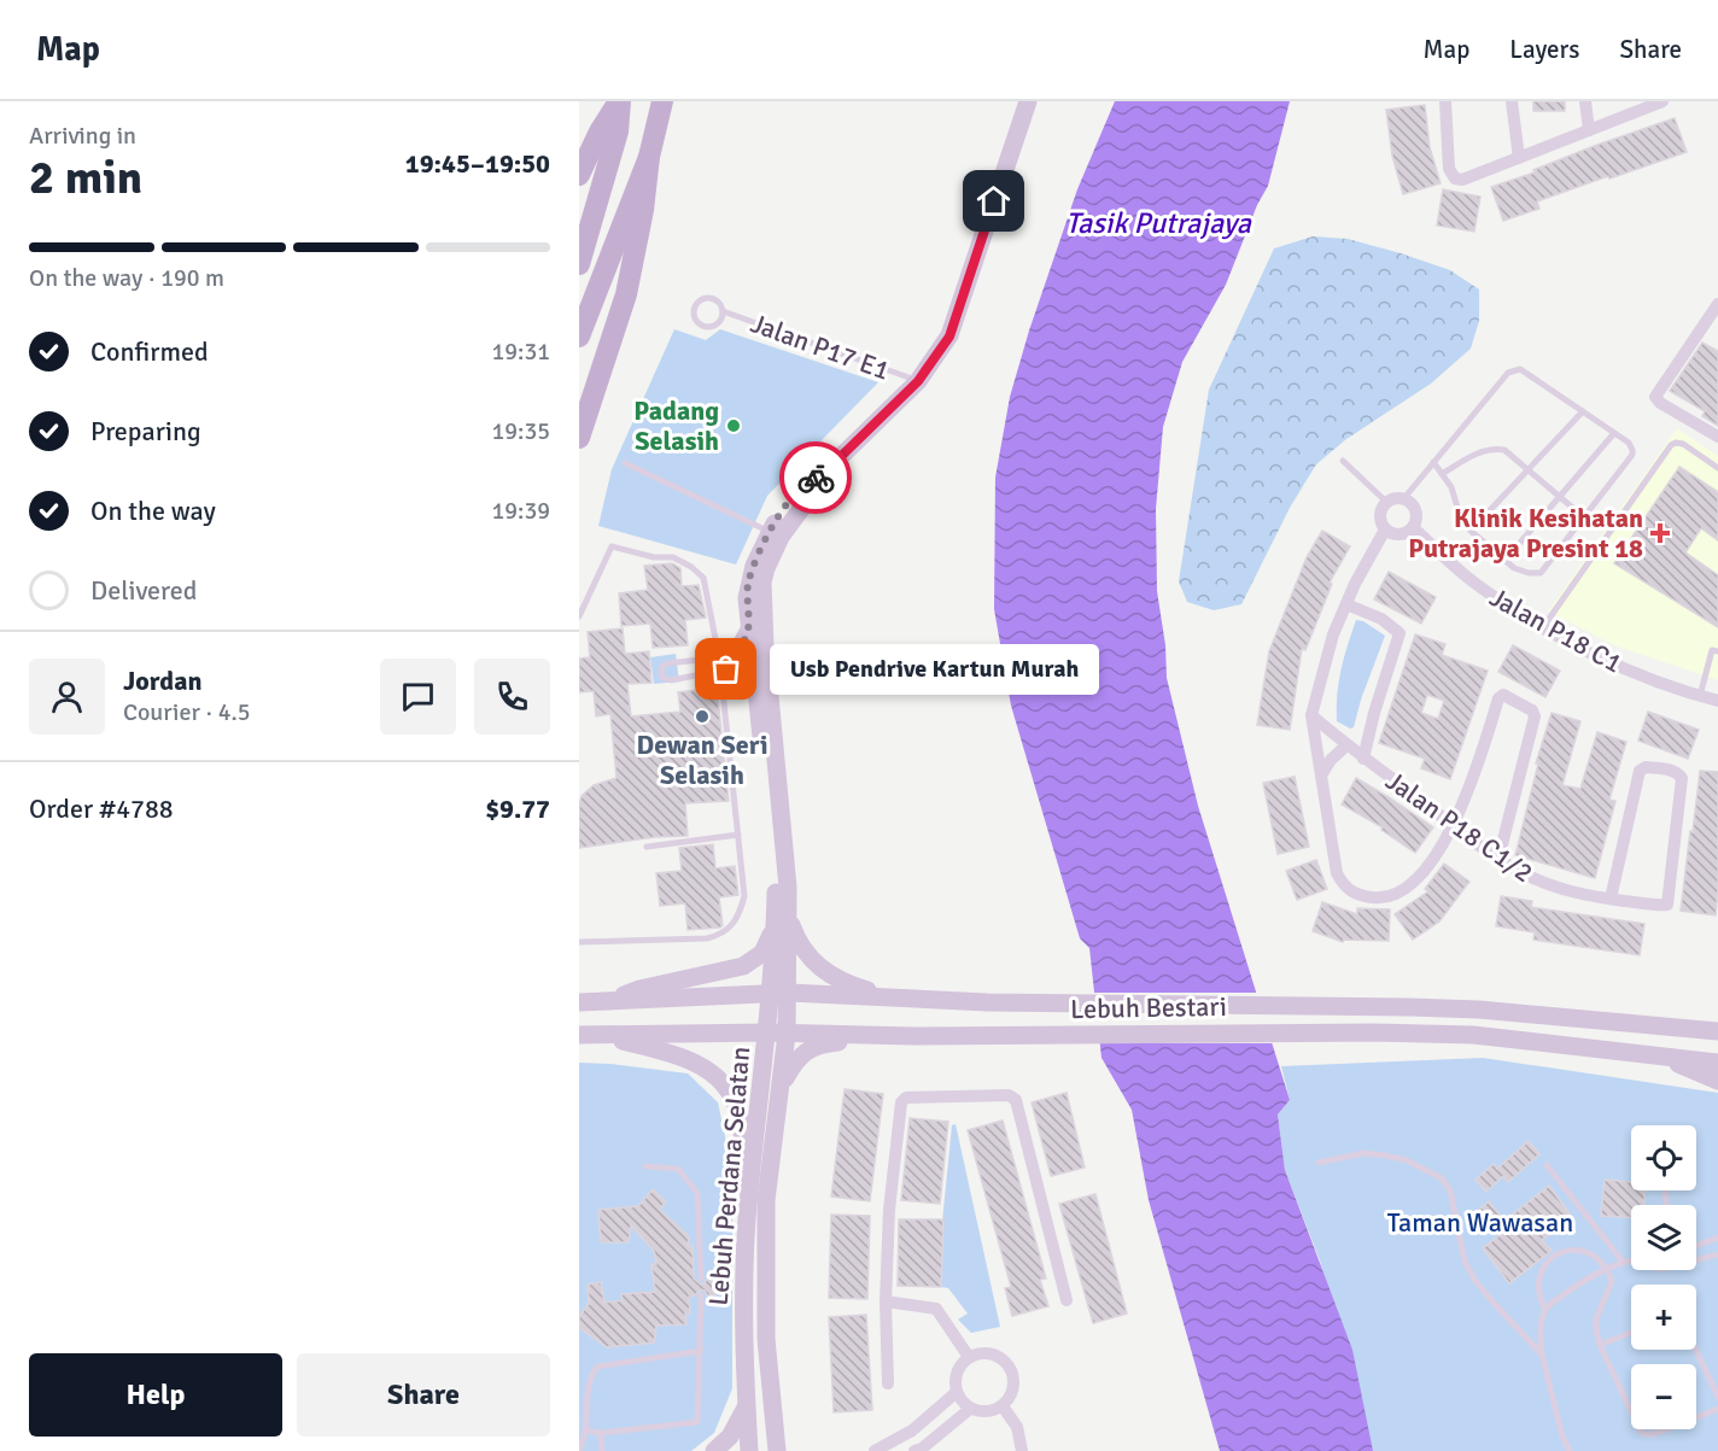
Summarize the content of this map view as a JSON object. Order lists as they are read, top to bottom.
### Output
{
  "streets": {
    "main road": ["Lebuh Bestari", "Lebuh Perdana Selatan"],
    "street": ["Jalan P18 C1", "Jalan P18 C1/2"],
    "lane": ["Jalan P17 E1"]
  },
  "crossings": [
    ["Lebuh Bestari", "Lebuh Perdana Selatan"]
  ],
  "water": ["Tasik Putrajaya"],
  "parks": ["Taman Wawasan"],
  "places": {
    "other": ["Padang Selasih", "Usb Pendrive Kartun Murah", "Dewan Seri Selasih"],
    "health": ["Klinik Kesihatan Putrajaya Presint 18"]
  },
  "page": {
    "header": "Map",
    "nav": ["Map", "Layers", "Share"],
    "heading": ["2 min", "Arriving in", "19:45–19:50"],
    "panel": [
      "Jordan",
      "Courier · 4.5",
      "Order #4788",
      "$9.77"
    ],
    "bar": "On the way · 190 m",
    "list": [
      ["Confirmed", "19:31"],
      ["Preparing", "19:35"],
      ["On the way", "19:39"],
      "Delivered"
    ],
    "bubble": "Usb Pendrive Kartun Murah",
    "map_buttons": ["+", "−"],
    "buttons": ["Help", "Share"]
  }
}
